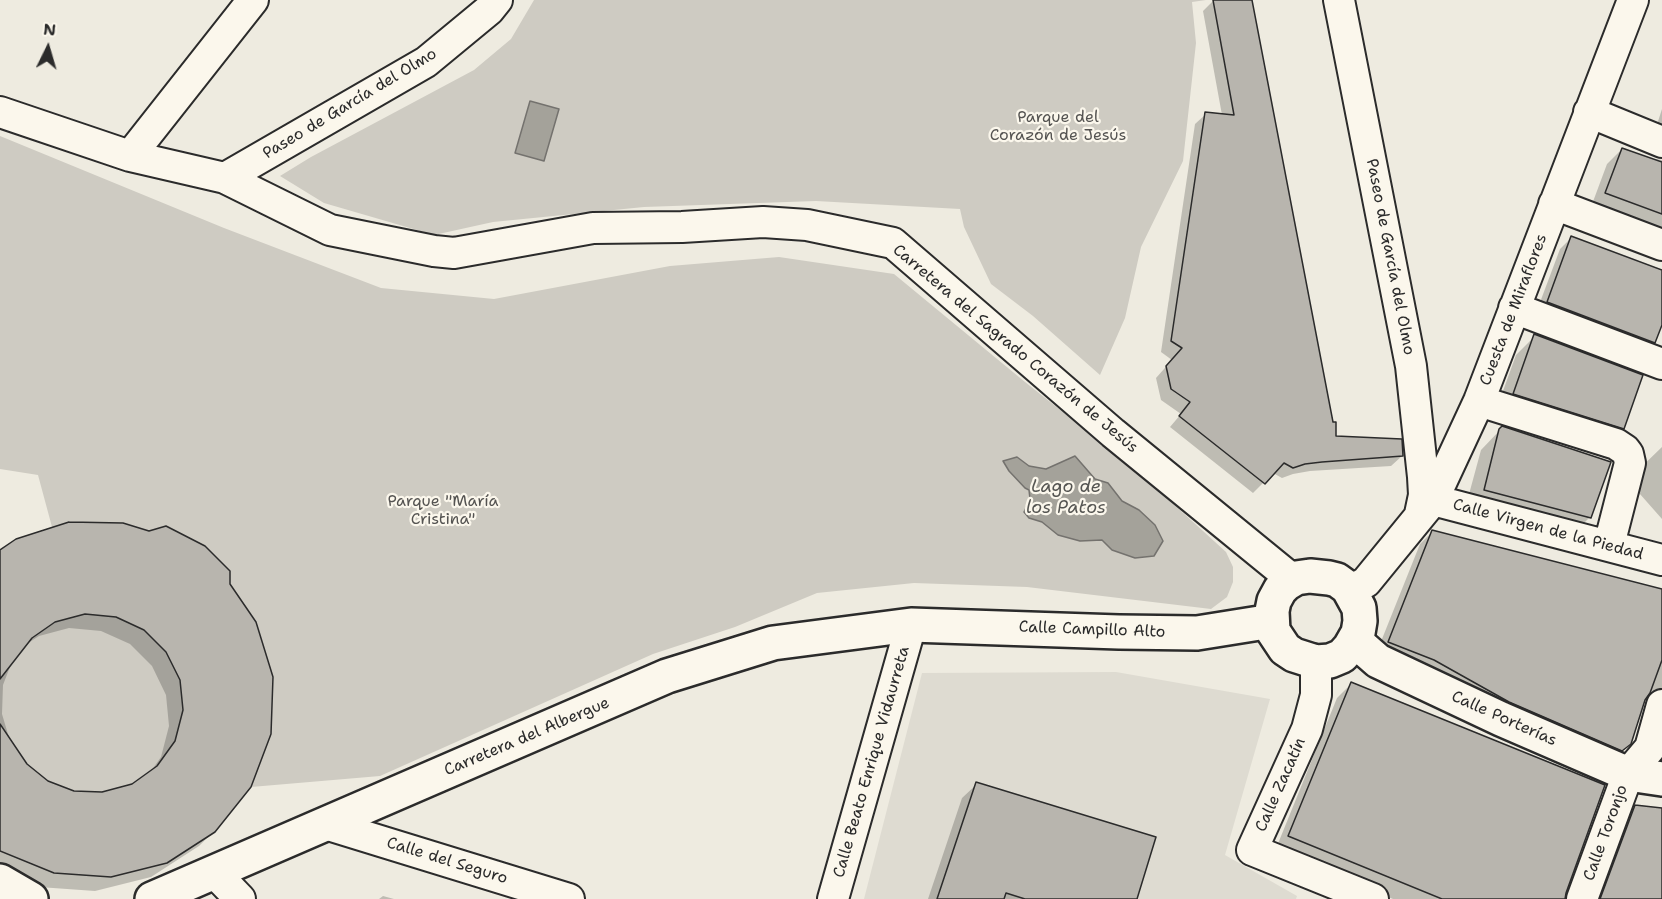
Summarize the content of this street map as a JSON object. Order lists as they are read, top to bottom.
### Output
{
  "streets": {
    "street": [
      "Paseo de García del Olmo",
      "Cuesta de Miraflores",
      "Carretera del Sagrado Corazón de Jesús",
      "Calle Virgen de la Piedad",
      "Calle Campillo Alto",
      "Calle Porterías",
      "Carretera del Albergue",
      "Calle Beato Enrique Vidaurreta",
      "Calle Zacatín",
      "Calle Toronjo",
      "Calle del Seguro"
    ]
  },
  "crossings": [
    ["Paseo de García del Olmo", "Cuesta de Miraflores"],
    ["Paseo de García del Olmo", "Carretera del Sagrado Corazón de Jesús"],
    ["Paseo de García del Olmo", "Calle Virgen de la Piedad"],
    ["Cuesta de Miraflores", "Carretera del Sagrado Corazón de Jesús"],
    ["Cuesta de Miraflores", "Calle Virgen de la Piedad"],
    ["Cuesta de Miraflores", "Calle Campillo Alto"],
    ["Cuesta de Miraflores", "Calle Porterías"],
    ["Cuesta de Miraflores", "Calle Zacatín"],
    ["Carretera del Sagrado Corazón de Jesús", "Calle Campillo Alto"],
    ["Carretera del Sagrado Corazón de Jesús", "Calle Porterías"],
    ["Carretera del Sagrado Corazón de Jesús", "Calle Zacatín"],
    ["Calle Campillo Alto", "Calle Porterías"],
    ["Calle Campillo Alto", "Carretera del Albergue"],
    ["Calle Campillo Alto", "Calle Beato Enrique Vidaurreta"],
    ["Calle Campillo Alto", "Calle Zacatín"],
    ["Calle Porterías", "Calle Zacatín"],
    ["Calle Porterías", "Calle Toronjo"],
    ["Carretera del Albergue", "Calle Beato Enrique Vidaurreta"],
    ["Carretera del Albergue", "Calle del Seguro"]
  ],
  "water": ["Lago de los Patos"],
  "parks": ["Parque del Corazón de Jesús", "Parque \"María Cristina\""],
  "north": "top"
}
